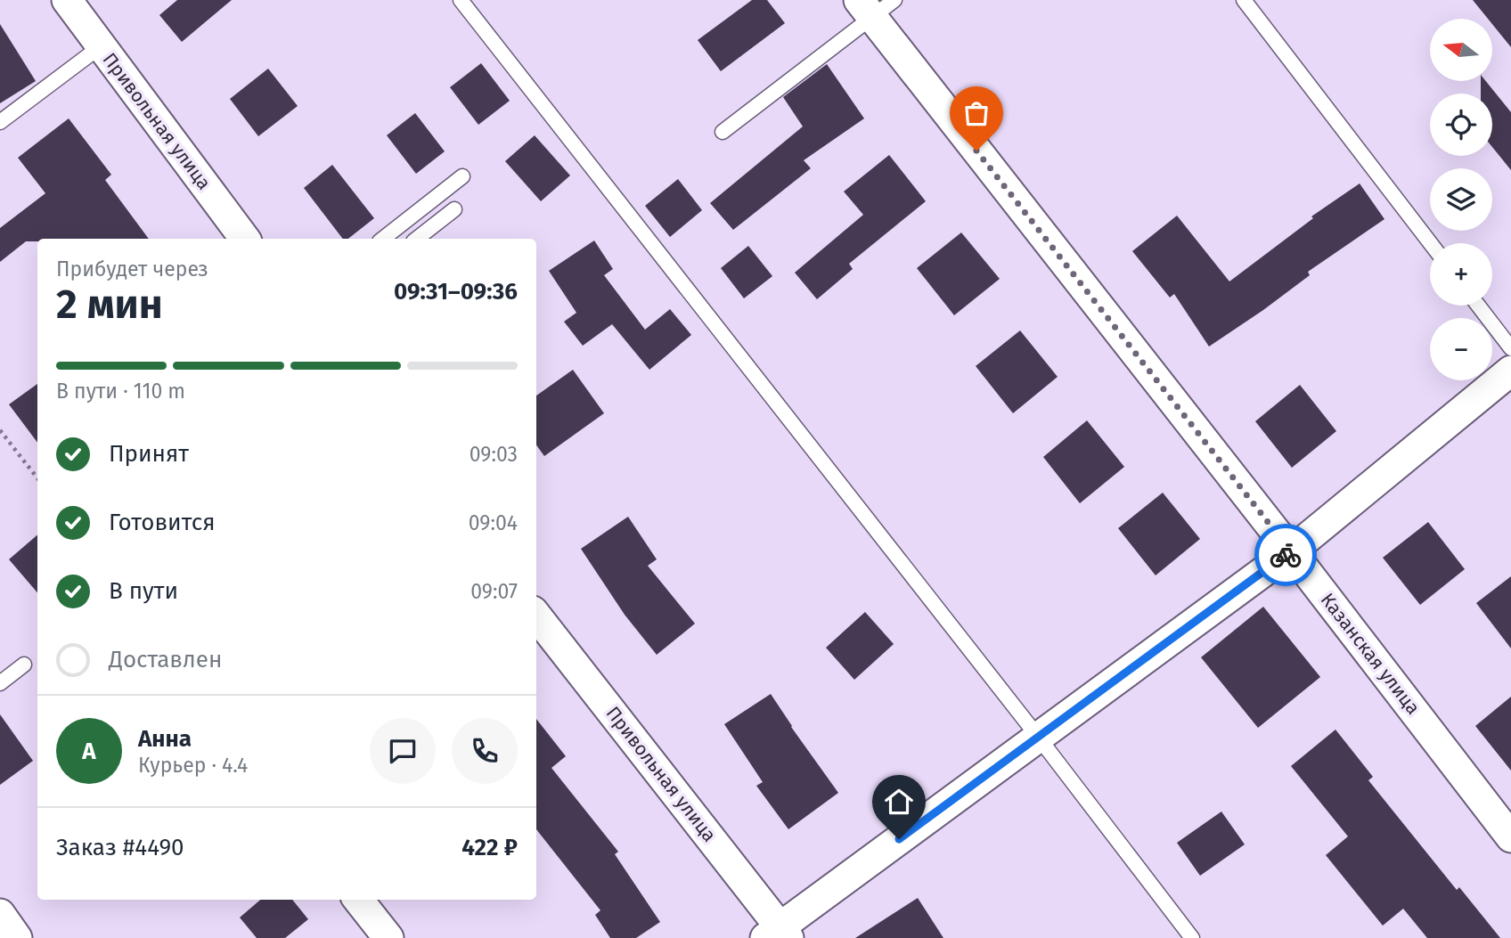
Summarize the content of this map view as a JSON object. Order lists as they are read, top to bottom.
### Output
{
  "streets": {
    "street": ["Привольная улица", "Казанская улица"]
  },
  "north": "left",
  "page": {
    "map_buttons": ["+", "−"],
    "heading": ["2 мин", "Прибудет через", "09:31–09:36"],
    "panel": [
      "Анна",
      "Курьер · 4.4",
      "Заказ #4490",
      "422 ₽"
    ],
    "bar": "В пути · 110 m",
    "list": [
      ["Принят", "09:03"],
      ["Готовится", "09:04"],
      ["В пути", "09:07"],
      "Доставлен"
    ],
    "round": "А"
  }
}
